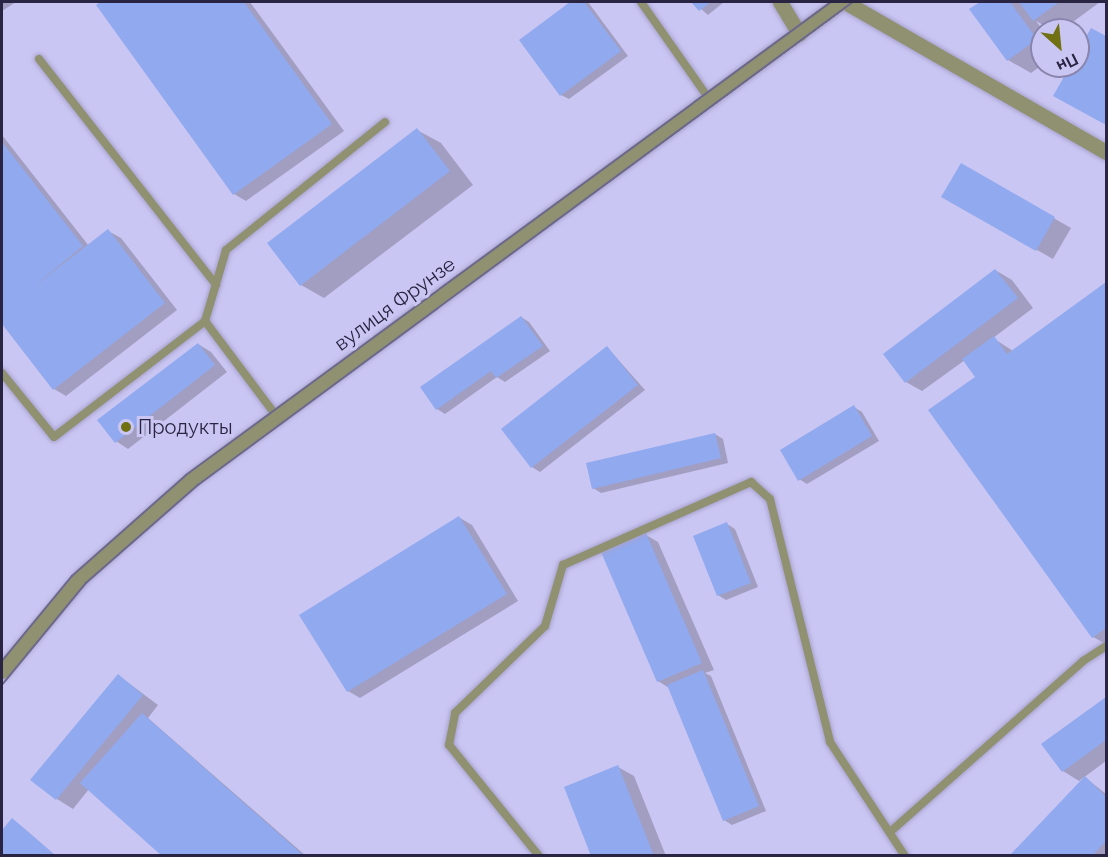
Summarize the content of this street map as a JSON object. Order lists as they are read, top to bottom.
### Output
{
  "streets": {
    "street": ["вулиця Фрунзе"]
  },
  "places": ["Продукты"],
  "north": "bottom right"
}
